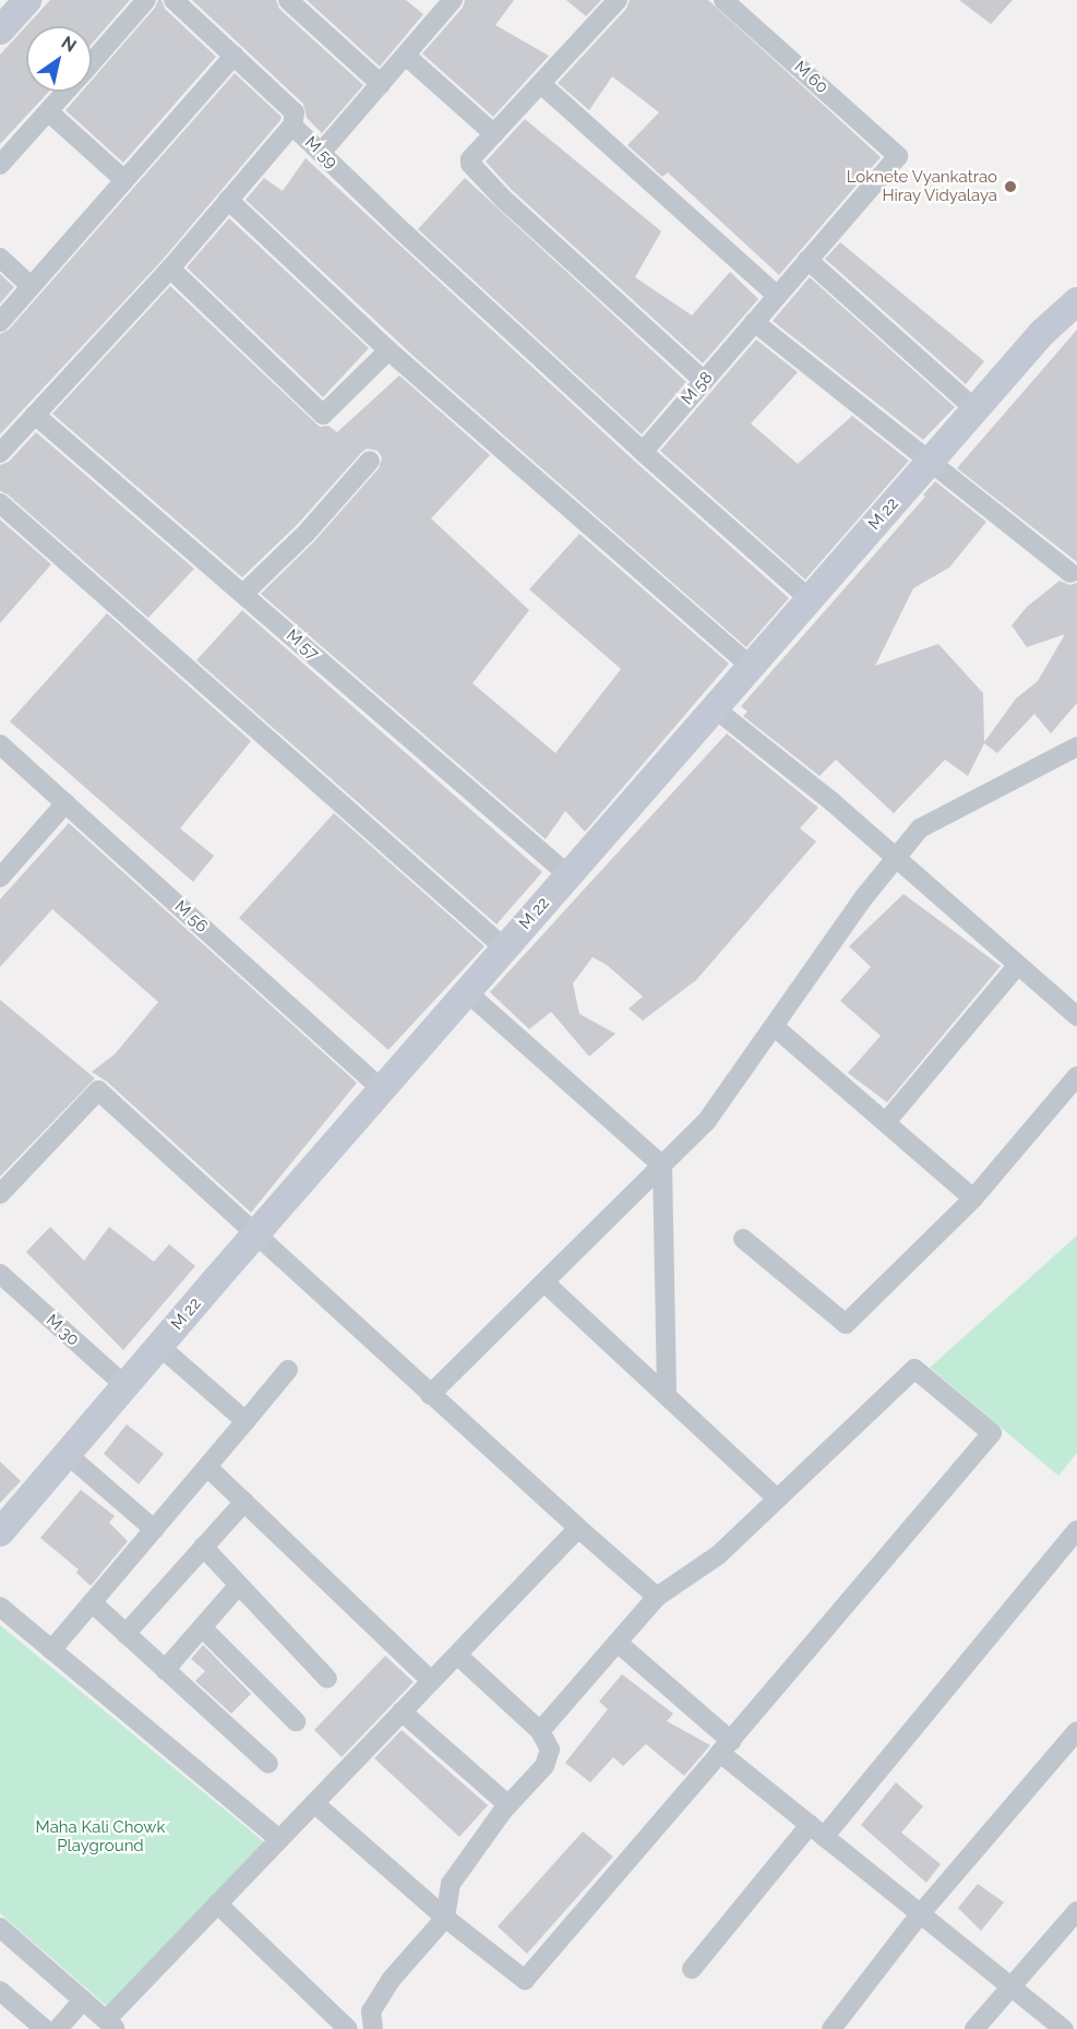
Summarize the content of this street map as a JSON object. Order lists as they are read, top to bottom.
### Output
{
  "streets": {
    "street": [
      "M 60",
      "M 59",
      "M 58",
      "M 22",
      "M 57",
      "M 56",
      "M 30"
    ]
  },
  "crossings": [
    ["M 60", "M 58"],
    ["M 59", "M 58"],
    ["M 59", "M 57"],
    ["M 22", "M 57"],
    ["M 22", "M 56"],
    ["M 22", "M 30"]
  ],
  "parks": ["Maha Kali Chowk Playground"],
  "places": ["Loknete Vyankatrao Hiray Vidyalaya"],
  "north": "top right"
}
